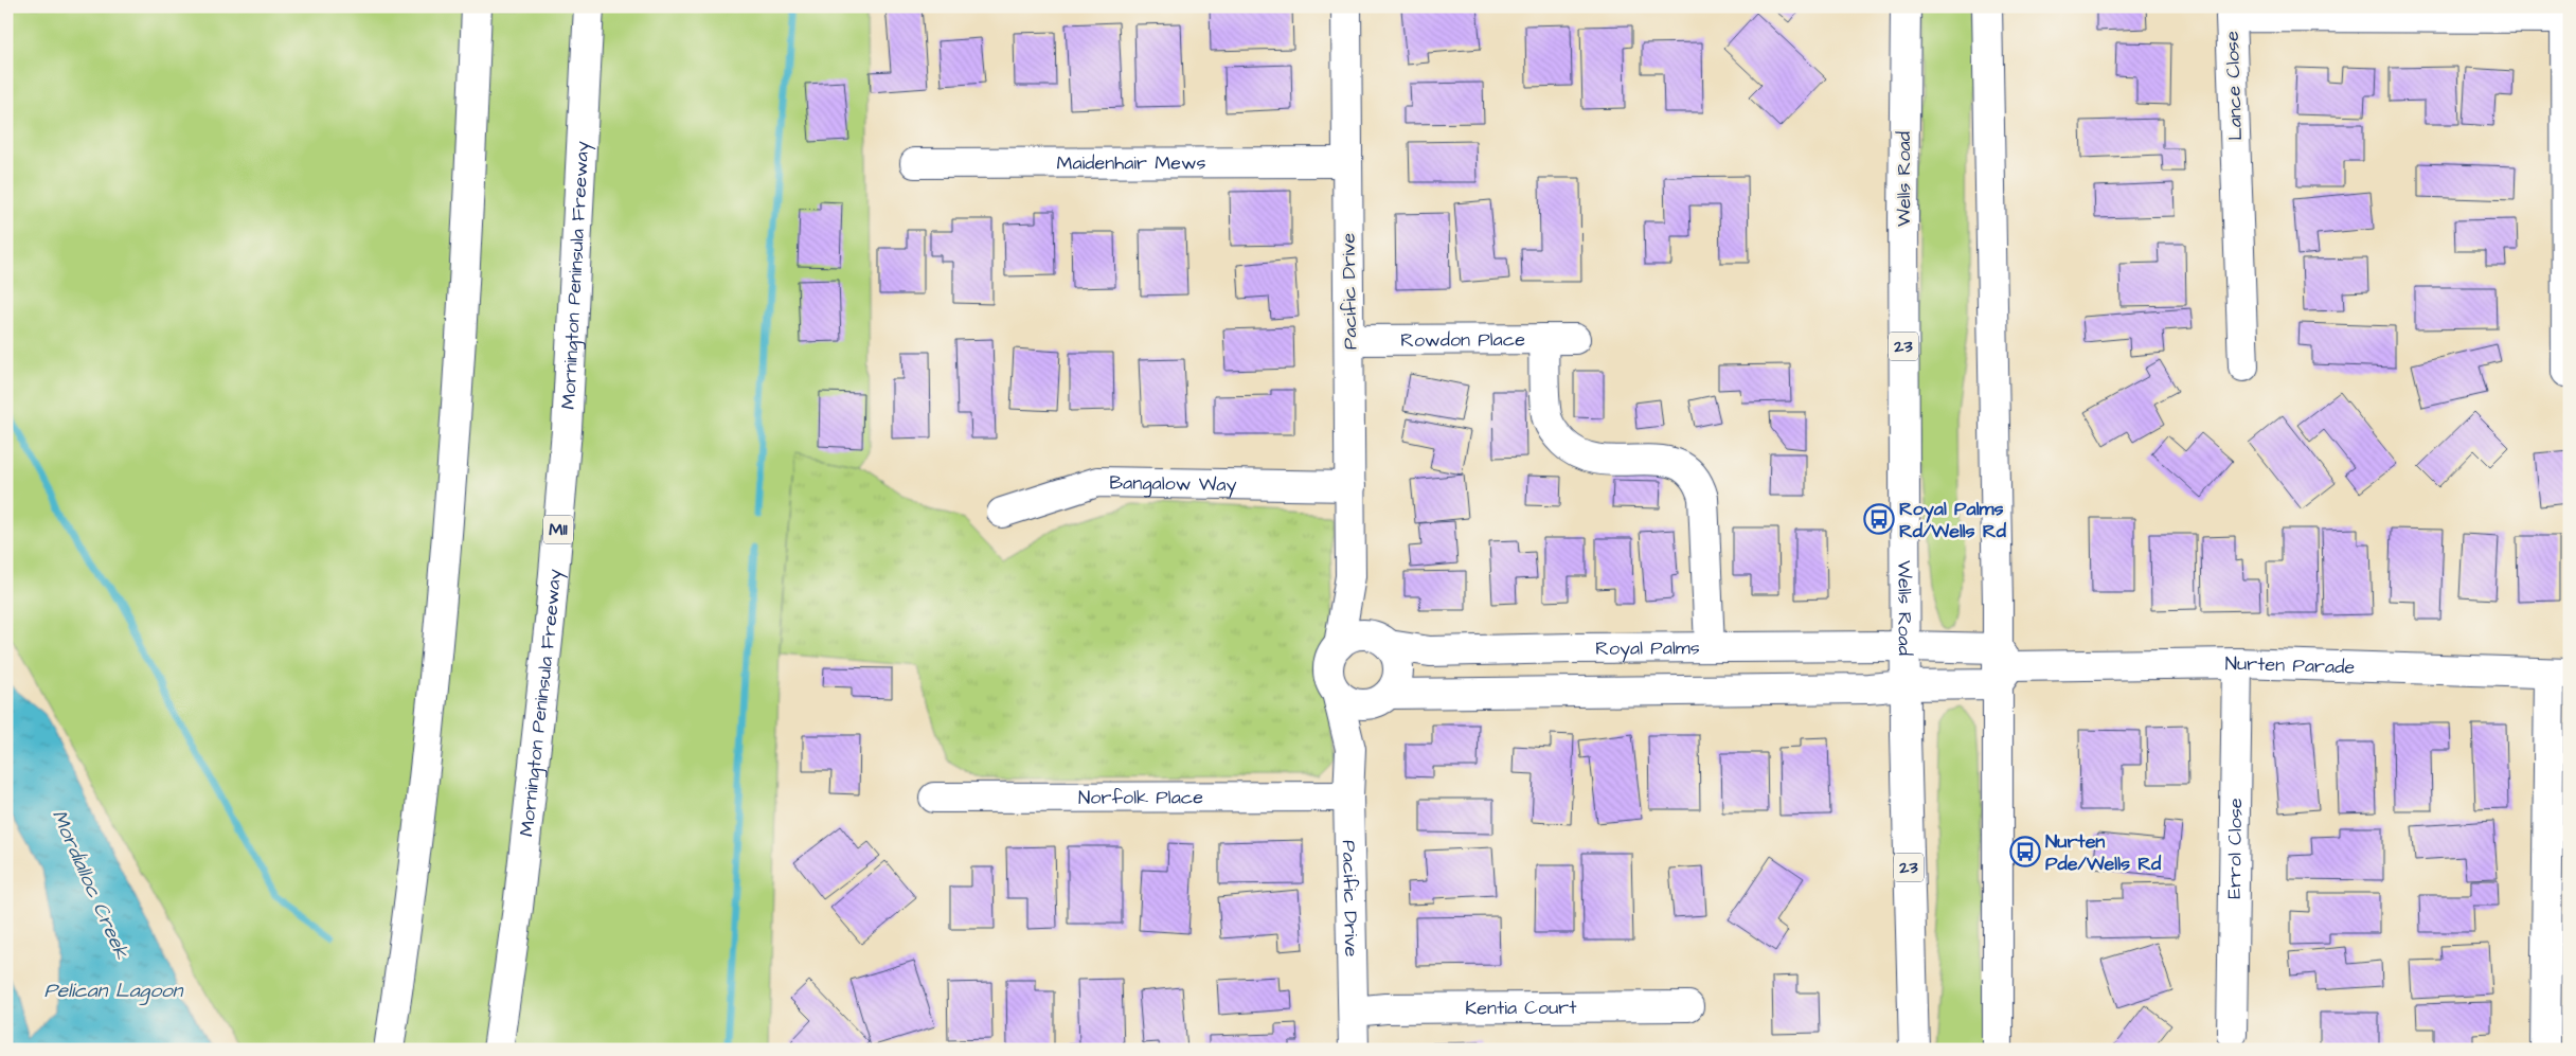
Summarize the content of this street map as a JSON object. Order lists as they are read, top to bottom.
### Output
{
  "streets": {
    "main road": [
      "Lance Close",
      "Maidenhair Mews",
      "Wells Road",
      "Mornington Peninsula Freeway",
      "Pacific Drive",
      "Rowdon Place",
      "23",
      "Bangalow Way",
      "M11",
      "Royal Palms",
      "Nurten Parade",
      "Norfolk Place",
      "Errol Close",
      "Kentia Court"
    ]
  },
  "crossings": [
    ["Maidenhair Mews", "Pacific Drive"],
    ["Wells Road", "Royal Palms"],
    ["Wells Road", "Nurten Parade"],
    ["Pacific Drive", "Rowdon Place"],
    ["Pacific Drive", "Bangalow Way"],
    ["Pacific Drive", "Royal Palms"],
    ["Pacific Drive", "Norfolk Place"],
    ["Pacific Drive", "Kentia Court"],
    ["Royal Palms", "Nurten Parade"],
    ["Nurten Parade", "Errol Close"]
  ],
  "water": ["Mordialloc Creek", "Pelican Lagoon"],
  "places": {
    "bus stop": ["Royal Palms Rd/Wells Rd", "Nurten Pde/Wells Rd"]
  }
}
